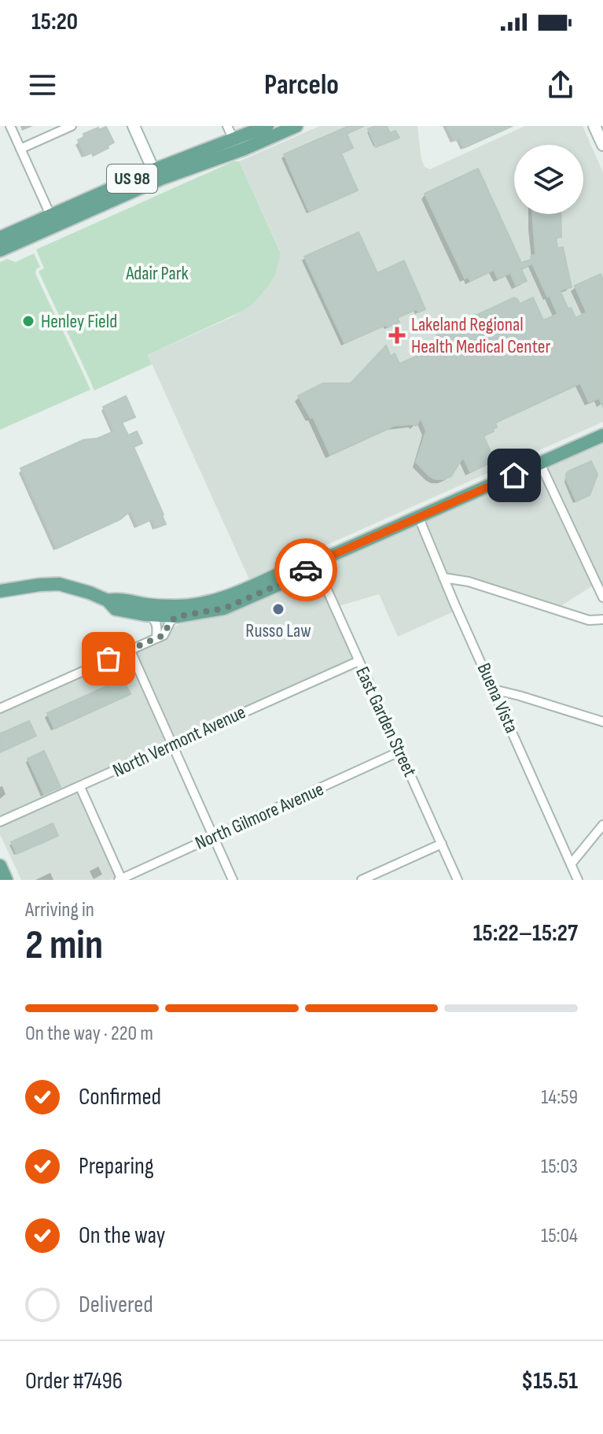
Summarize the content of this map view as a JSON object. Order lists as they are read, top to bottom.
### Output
{
  "streets": {
    "main road": ["US 98"],
    "street": [
      "Buena Vista",
      "East Garden Street",
      "North Vermont Avenue",
      "North Gilmore Avenue"
    ]
  },
  "crossings": [
    ["East Garden Street", "North Vermont Avenue"],
    ["East Garden Street", "North Gilmore Avenue"]
  ],
  "parks": ["Adair Park"],
  "places": {
    "other": ["Henley Field", "Russo Law"],
    "health": ["Lakeland Regional Health Medical Center"]
  },
  "page": {
    "status": "15:20",
    "header": "Parcelo",
    "heading": ["2 min", "Arriving in", "15:22–15:27"],
    "panel": ["Order #7496", "$15.51"],
    "bar": "On the way · 220 m",
    "list": [
      ["Confirmed", "14:59"],
      ["Preparing", "15:03"],
      ["On the way", "15:04"],
      "Delivered"
    ]
  }
}
